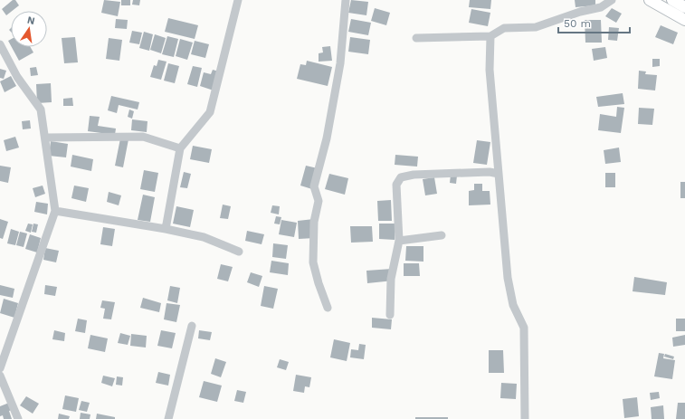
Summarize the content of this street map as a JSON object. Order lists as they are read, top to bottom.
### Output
{
  "scale_bar": "50 m",
  "north": "top"
}
